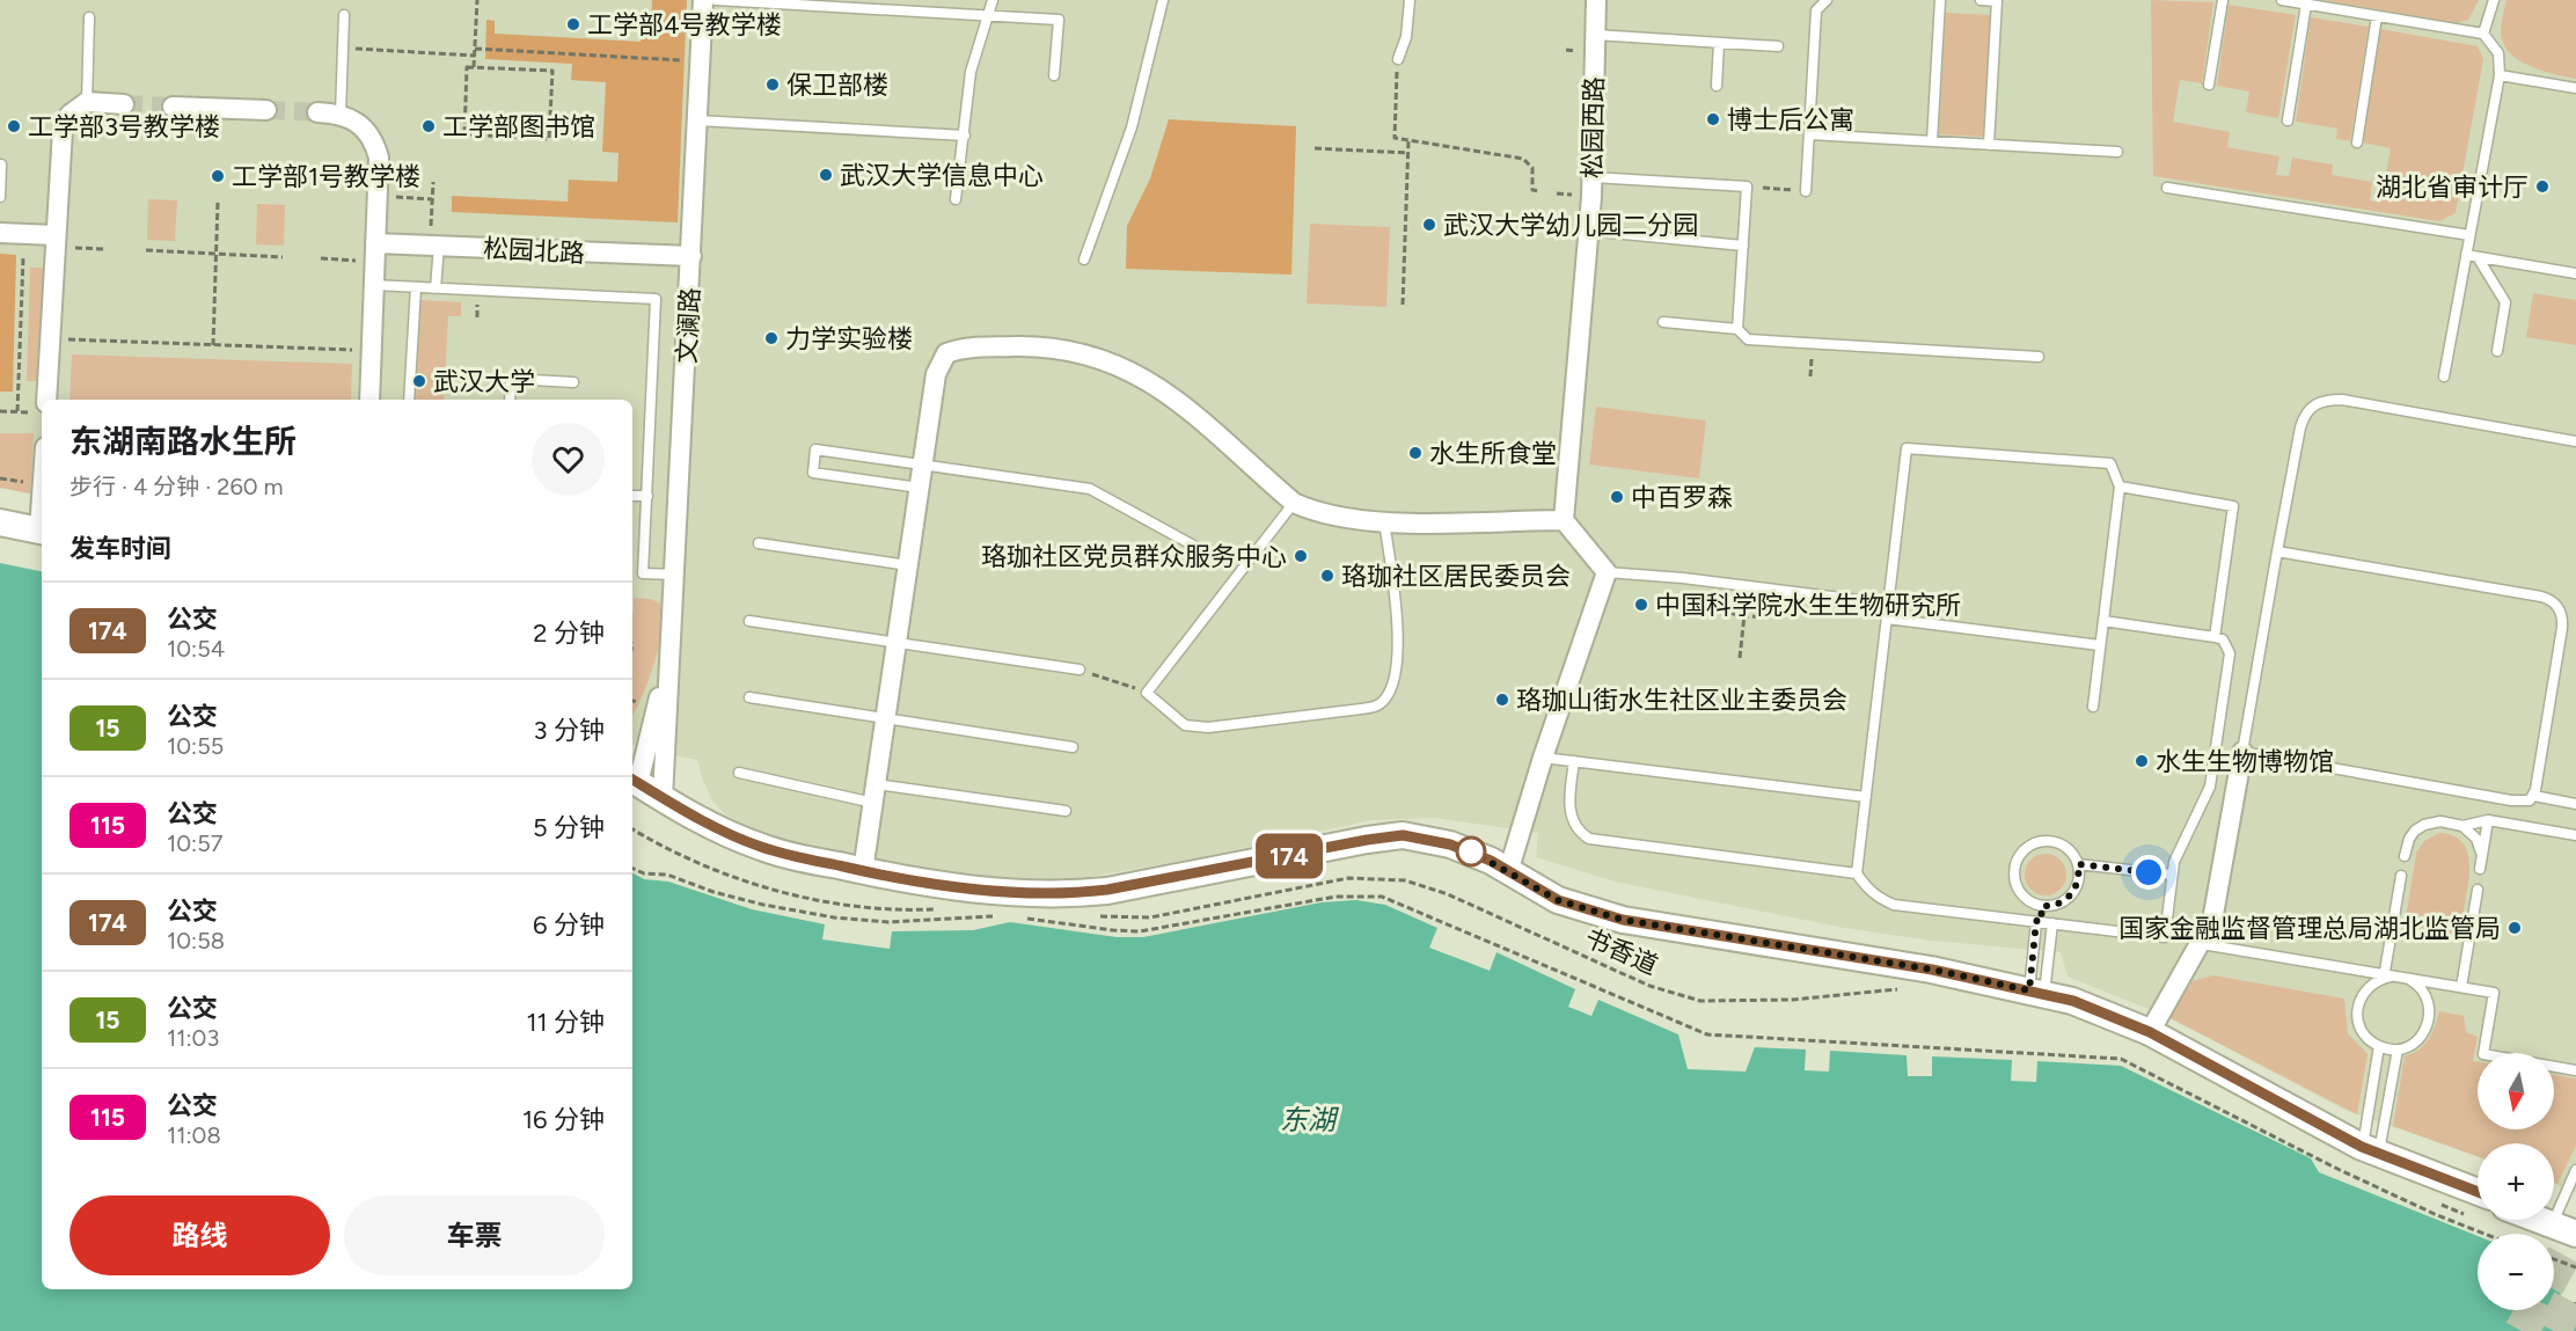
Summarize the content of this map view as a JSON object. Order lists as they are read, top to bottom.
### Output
{
  "streets": {
    "street": ["松园西路", "松园北路", "文澜路"],
    "path": ["书香道"]
  },
  "crossings": [
    ["松园北路", "文澜路"]
  ],
  "water": ["东湖"],
  "places": [
    "工学部4号教学楼",
    "保卫部楼",
    "博士后公寓",
    "工学部3号教学楼",
    "工学部图书馆",
    "武汉大学信息中心",
    "工学部1号教学楼",
    "湖北省审计厅",
    "武汉大学幼儿园二分园",
    "力学实验楼",
    "武汉大学",
    "水生所食堂",
    "中百罗森",
    "珞珈社区党员群众服务中心",
    "珞珈社区居民委员会",
    "中国科学院水生生物研究所",
    "珞珈山街水生社区业主委员会",
    "水生生物博物馆",
    "国家金融监督管理总局湖北监管局"
  ],
  "lines": ["bus line 174"],
  "north": "bottom",
  "page": {
    "on_map": "174",
    "heading": [
      ["东湖南路水生所", "步行 · 4 分钟 · 260 m"],
      "发车时间"
    ],
    "list": [
      {
        "mark": "174",
        "name": "公交",
        "note": "10:54",
        "value": "2 分钟"
      },
      {
        "mark": "15",
        "name": "公交",
        "note": "10:55",
        "value": "3 分钟"
      },
      {
        "mark": "115",
        "name": "公交",
        "note": "10:57",
        "value": "5 分钟"
      },
      {
        "mark": "174",
        "name": "公交",
        "note": "10:58",
        "value": "6 分钟"
      },
      {
        "mark": "15",
        "name": "公交",
        "note": "11:03",
        "value": "11 分钟"
      },
      {
        "mark": "115",
        "name": "公交",
        "note": "11:08",
        "value": "16 分钟"
      }
    ],
    "map_buttons": ["+", "−"],
    "buttons": ["路线", "车票"]
  }
}
